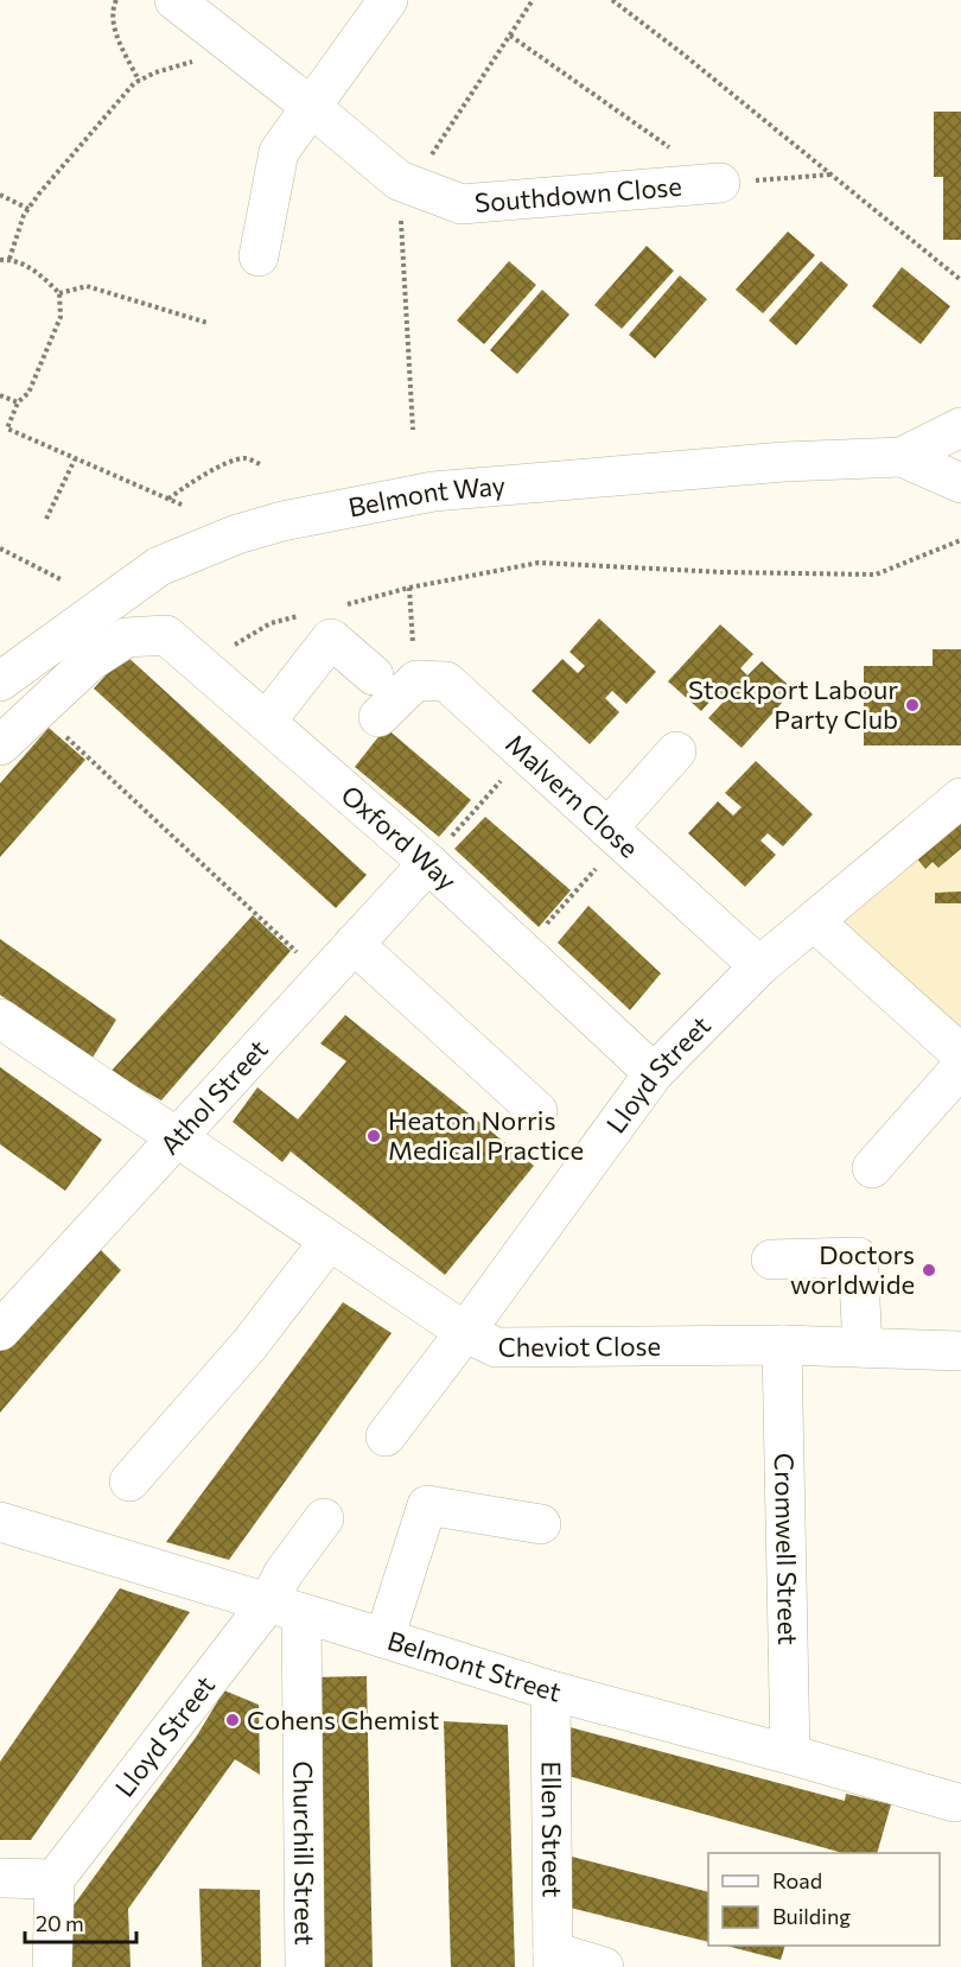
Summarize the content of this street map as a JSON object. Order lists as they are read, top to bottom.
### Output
{
  "streets": {
    "street": [
      "Southdown Close",
      "Belmont Way",
      "Malvern Close",
      "Oxford Way",
      "Lloyd Street",
      "Athol Street",
      "Cheviot Close",
      "Cromwell Street",
      "Belmont Street",
      "Ellen Street",
      "Churchill Street"
    ]
  },
  "crossings": [
    ["Malvern Close", "Lloyd Street"],
    ["Oxford Way", "Lloyd Street"],
    ["Oxford Way", "Athol Street"],
    ["Lloyd Street", "Cheviot Close"],
    ["Lloyd Street", "Belmont Street"],
    ["Lloyd Street", "Churchill Street"],
    ["Athol Street", "Cheviot Close"],
    ["Cheviot Close", "Cromwell Street"],
    ["Cromwell Street", "Belmont Street"],
    ["Belmont Street", "Ellen Street"],
    ["Belmont Street", "Churchill Street"]
  ],
  "places": [
    "Stockport Labour Party Club",
    "Heaton Norris Medical Practice",
    "Doctors worldwide",
    "Cohens Chemist"
  ],
  "legend": ["Road", "Building"],
  "scale_bar": "20 m"
}
